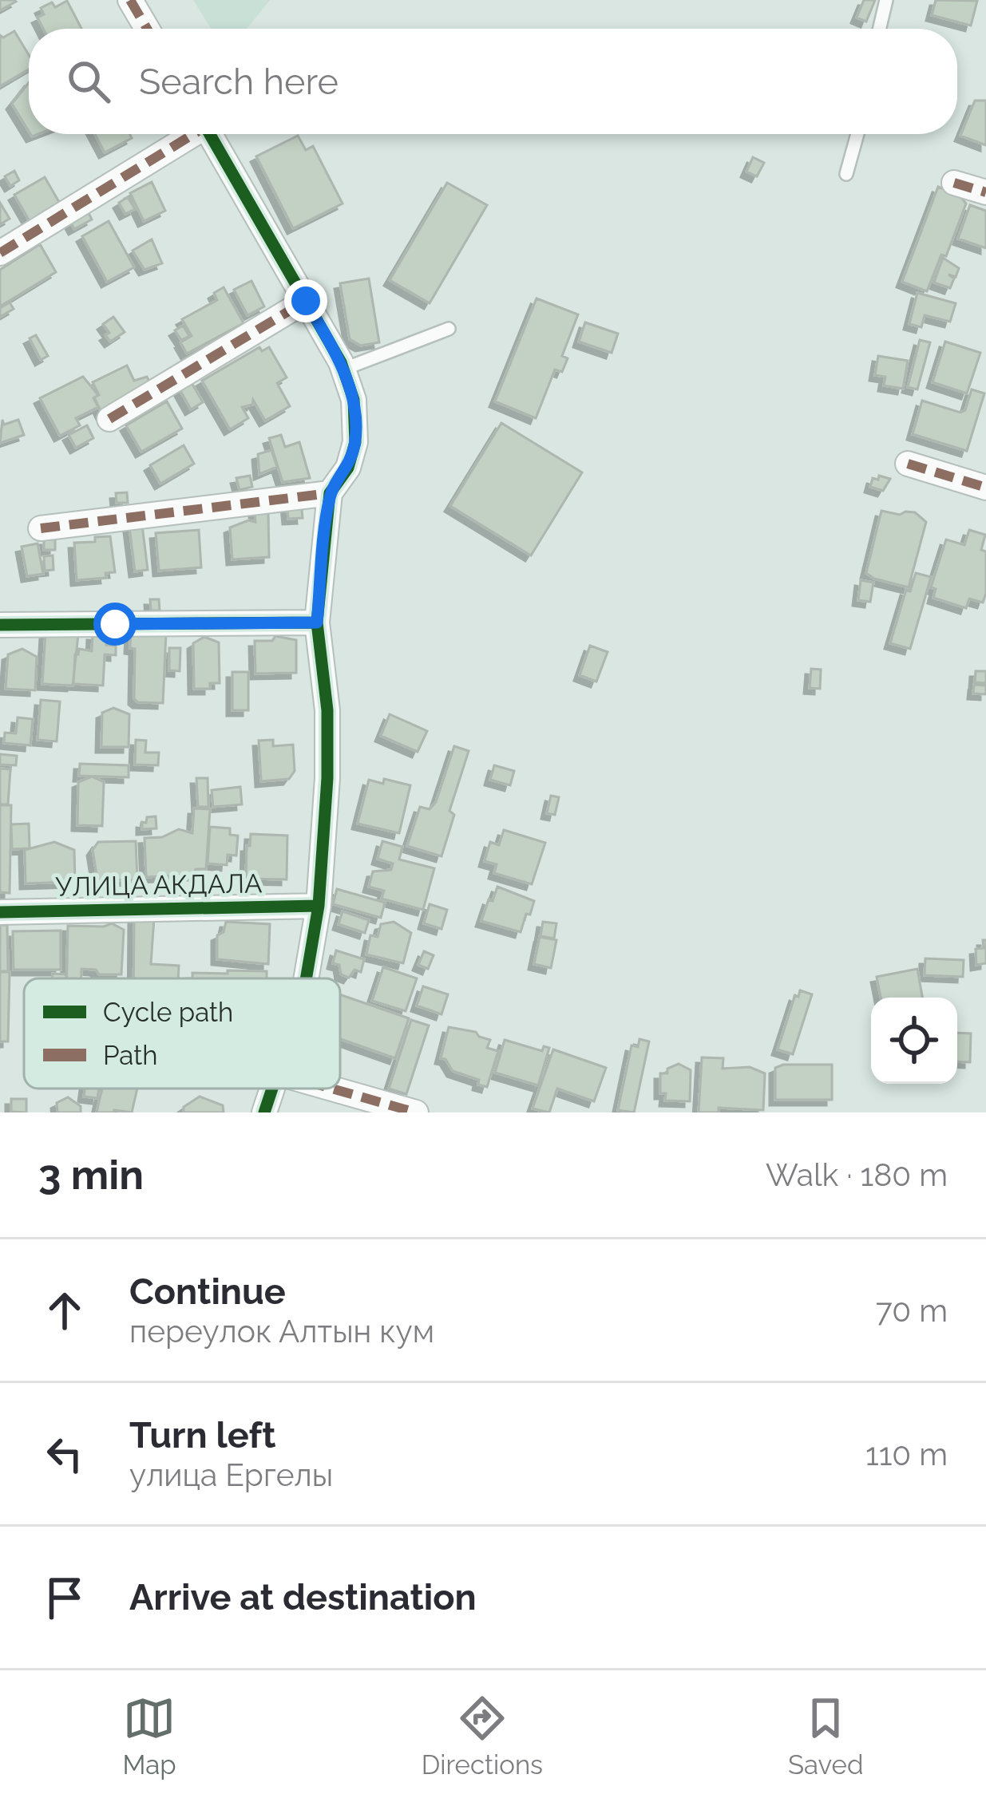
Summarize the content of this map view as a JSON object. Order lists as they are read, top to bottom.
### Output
{
  "streets": {
    "street": ["УЛИЦА АКДАЛА"]
  },
  "legend": ["Cycle path", "Path"],
  "page": {
    "search": "Search here",
    "heading": ["3 min", "Walk · 180 m"],
    "list": [
      ["Continue", "переулок Алтын кум", "70 m"],
      ["Turn left", "улица Ергелы", "110 m"],
      "Arrive at destination"
    ],
    "nav": ["Map", "Directions", "Saved"]
  }
}
